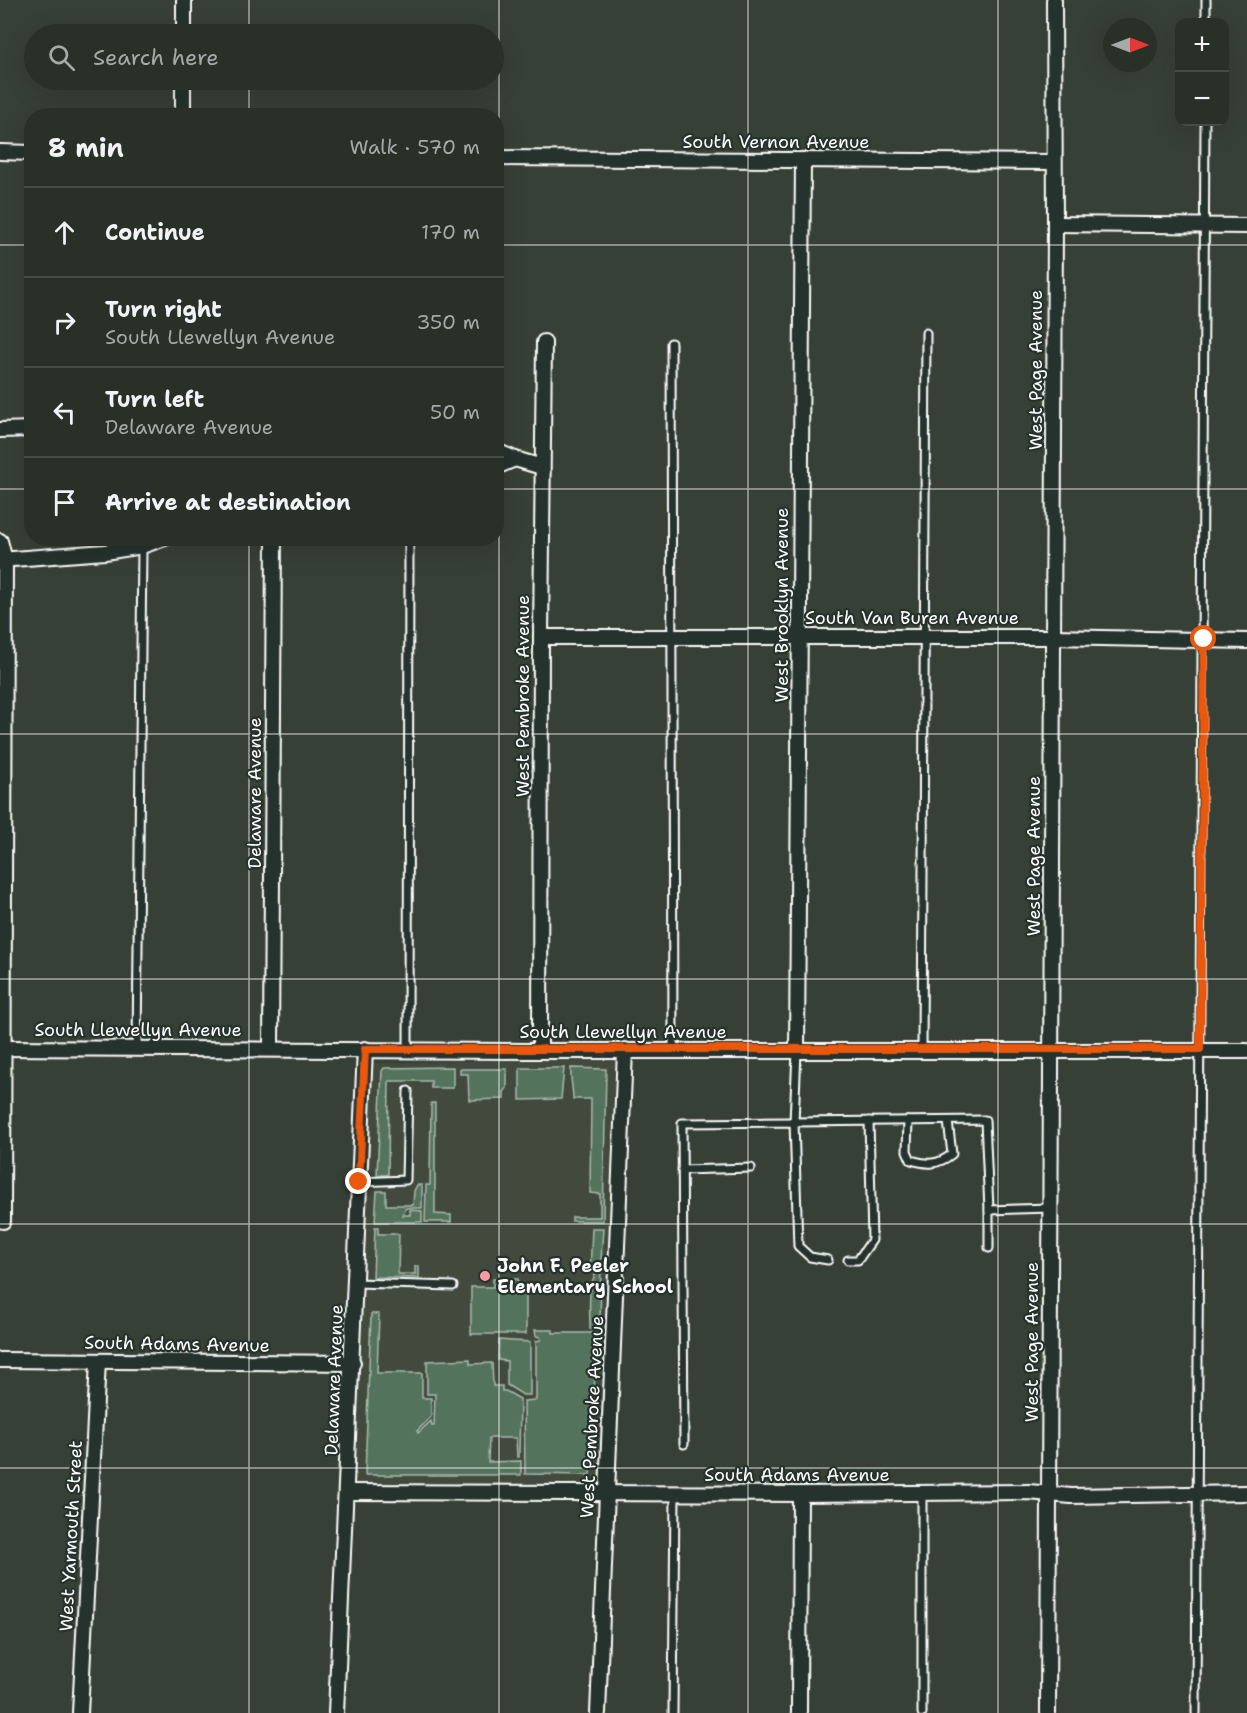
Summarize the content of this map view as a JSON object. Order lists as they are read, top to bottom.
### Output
{
  "streets": {
    "street": [
      "South Vernon Avenue",
      "West Page Avenue",
      "West Brooklyn Avenue",
      "South Van Buren Avenue",
      "West Pembroke Avenue",
      "Delaware Avenue",
      "South Llewellyn Avenue",
      "South Adams Avenue",
      "West Yarmouth Street"
    ]
  },
  "crossings": [
    ["South Vernon Avenue", "West Page Avenue"],
    ["South Vernon Avenue", "West Brooklyn Avenue"],
    ["West Page Avenue", "South Van Buren Avenue"],
    ["West Page Avenue", "South Llewellyn Avenue"],
    ["West Page Avenue", "South Adams Avenue"],
    ["West Brooklyn Avenue", "South Van Buren Avenue"],
    ["West Brooklyn Avenue", "South Llewellyn Avenue"],
    ["South Van Buren Avenue", "West Pembroke Avenue"],
    ["West Pembroke Avenue", "South Llewellyn Avenue"],
    ["West Pembroke Avenue", "South Adams Avenue"],
    ["Delaware Avenue", "South Llewellyn Avenue"],
    ["Delaware Avenue", "South Adams Avenue"],
    ["South Adams Avenue", "West Yarmouth Street"]
  ],
  "places": ["John F. Peeler Elementary School"],
  "north": "right",
  "page": {
    "map_buttons": ["+", "−"],
    "search": "Search here",
    "heading": ["8 min", "Walk · 570 m"],
    "list": [
      ["Continue", "170 m"],
      ["Turn right", "South Llewellyn Avenue", "350 m"],
      ["Turn left", "Delaware Avenue", "50 m"],
      "Arrive at destination"
    ]
  }
}
